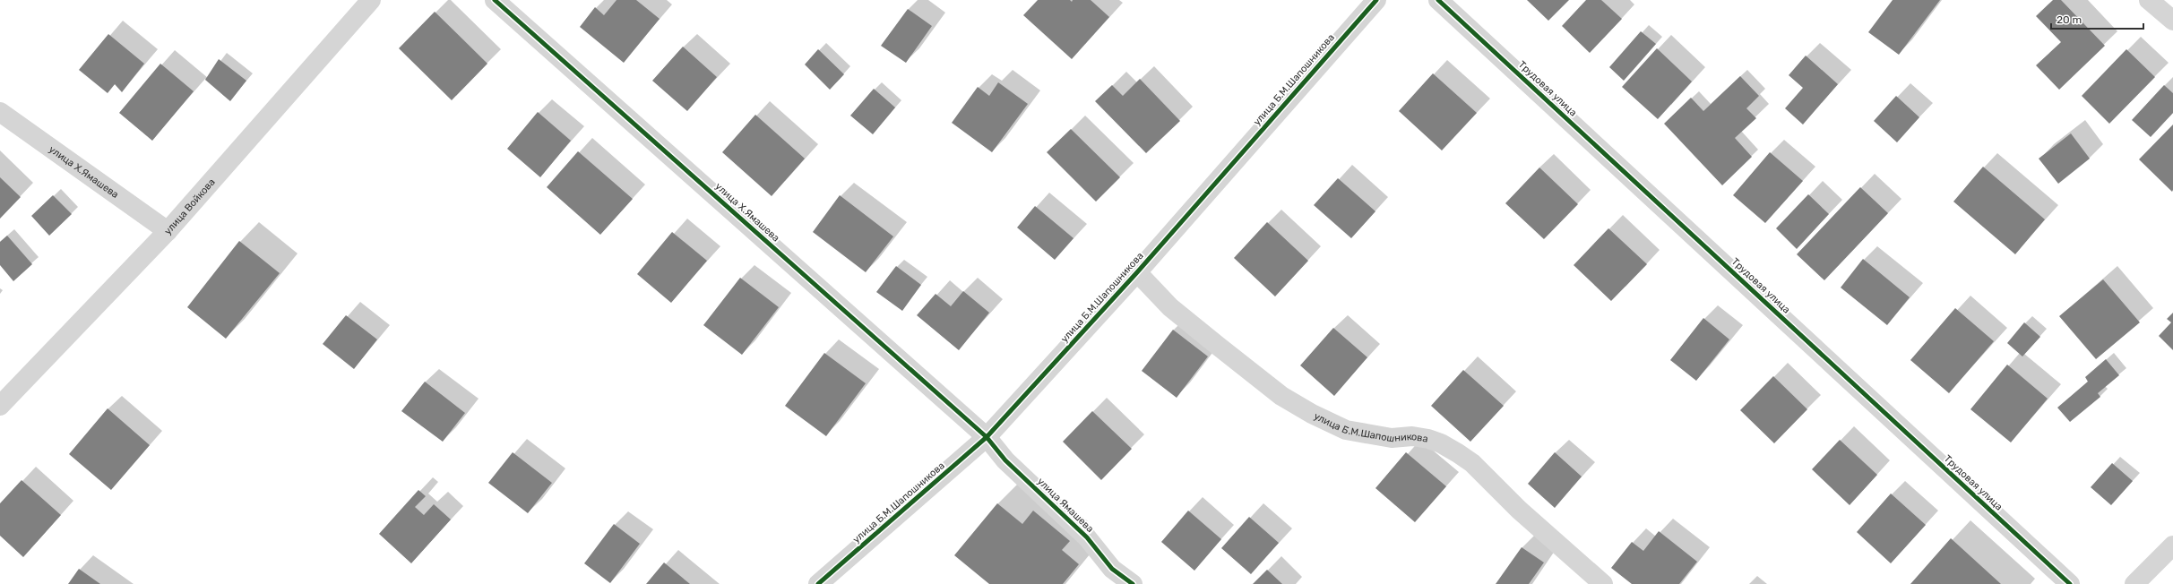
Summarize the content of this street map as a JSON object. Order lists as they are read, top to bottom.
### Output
{
  "streets": {
    "street": [
      "улица Б.М.Шапошникова",
      "Трудовая улица",
      "улица Х.Ямашева",
      "улица Войкова",
      "улица Ямашева"
    ]
  },
  "crossings": [
    ["улица Б.М.Шапошникова", "улица Х.Ямашева"],
    ["улица Б.М.Шапошникова", "улица Ямашева"],
    ["улица Х.Ямашева", "улица Войкова"],
    ["улица Х.Ямашева", "улица Ямашева"]
  ],
  "scale_bar": "20 m"
}
